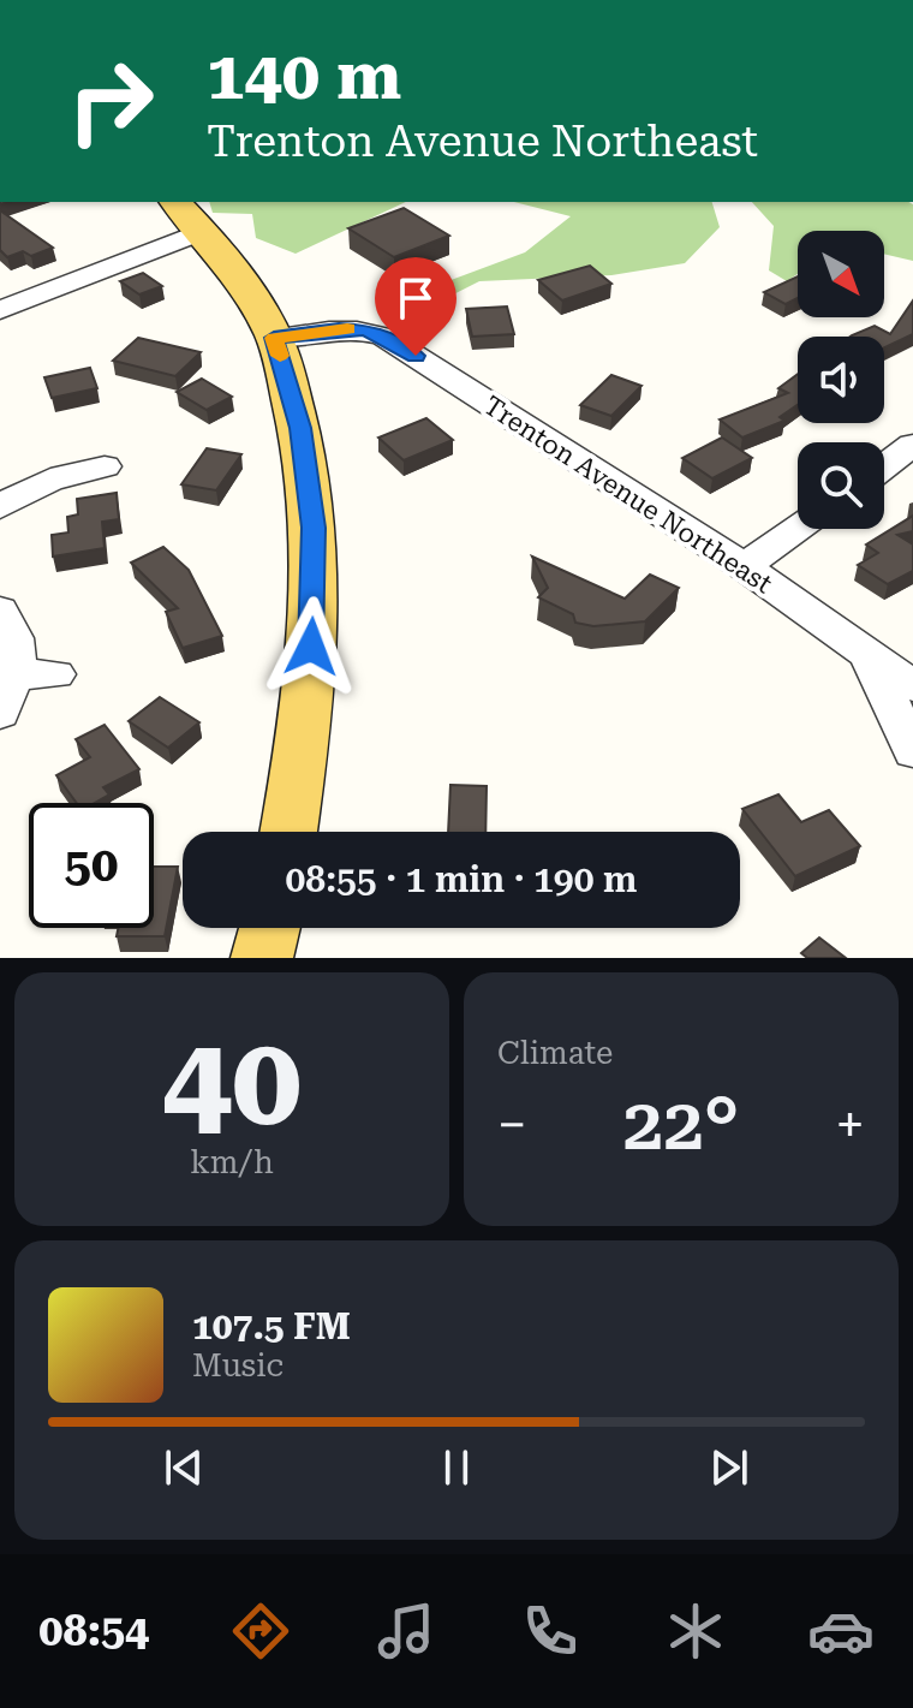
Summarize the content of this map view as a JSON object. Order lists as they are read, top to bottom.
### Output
{
  "streets": {
    "street": ["Trenton Avenue Northeast"]
  },
  "north": "bottom right",
  "page": {
    "turn": ["140 m", "Trenton Avenue Northeast"],
    "limit": "50",
    "trip": "08:55 · 1 min · 190 m",
    "tile": [
      ["40", "km/h"],
      "Climate"
    ],
    "heat": ["−", "22°", "+"],
    "song": ["107.5 FM", "Music"],
    "tabs": "08:54"
  }
}
